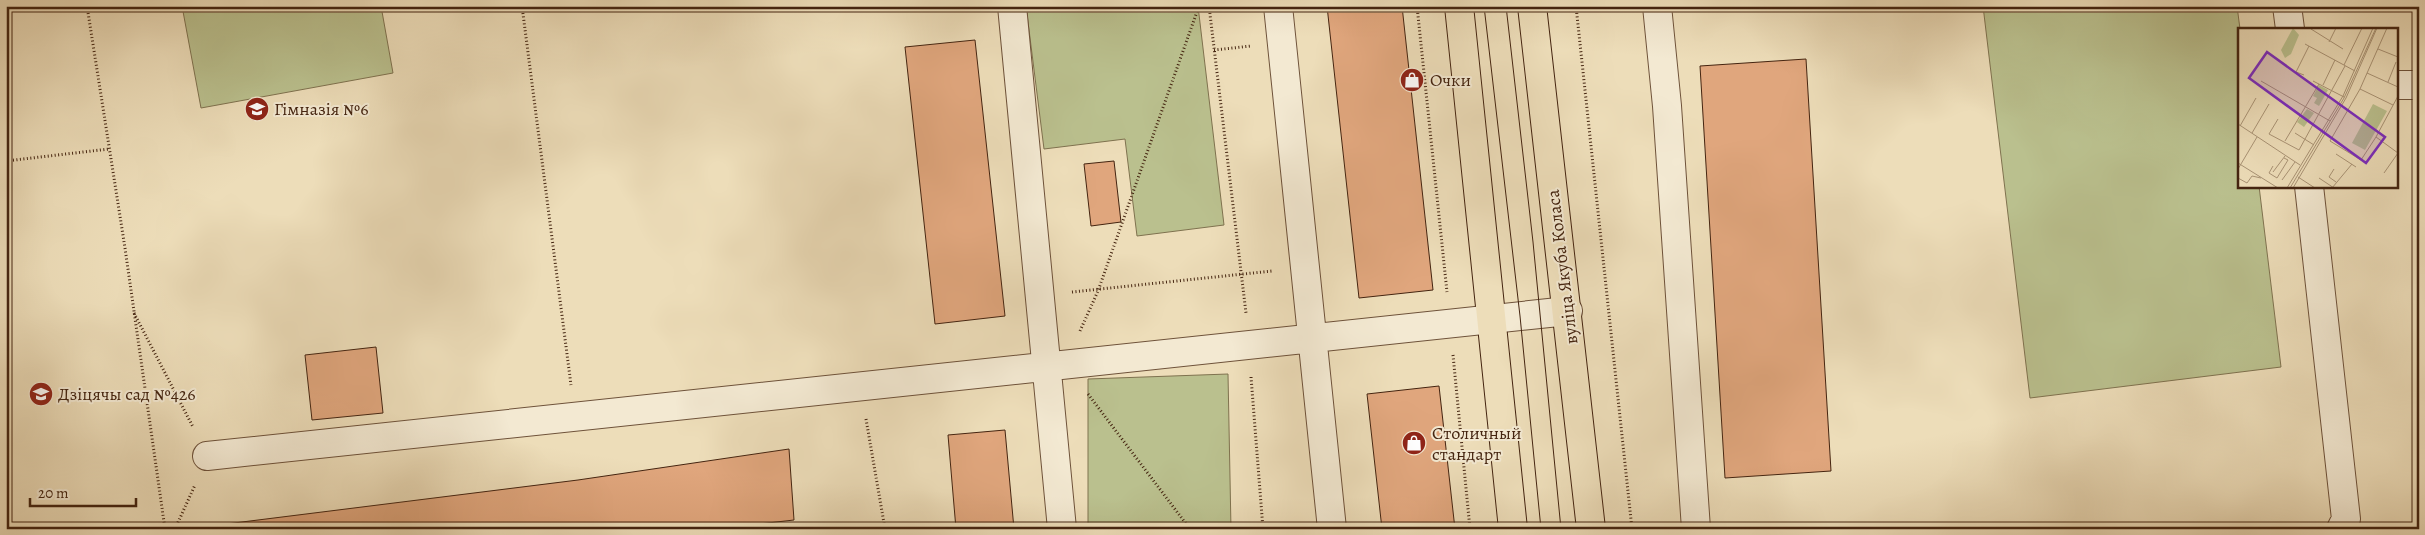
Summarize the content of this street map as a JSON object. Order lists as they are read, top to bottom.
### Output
{
  "streets": {
    "main road": ["вуліца Якуба Коласа"]
  },
  "places": {
    "shop": ["Очки", "Столичный стандарт"],
    "school or university": ["Гімназія №6", "Дзіцячы сад №426"]
  },
  "scale_bar": "20 m"
}
